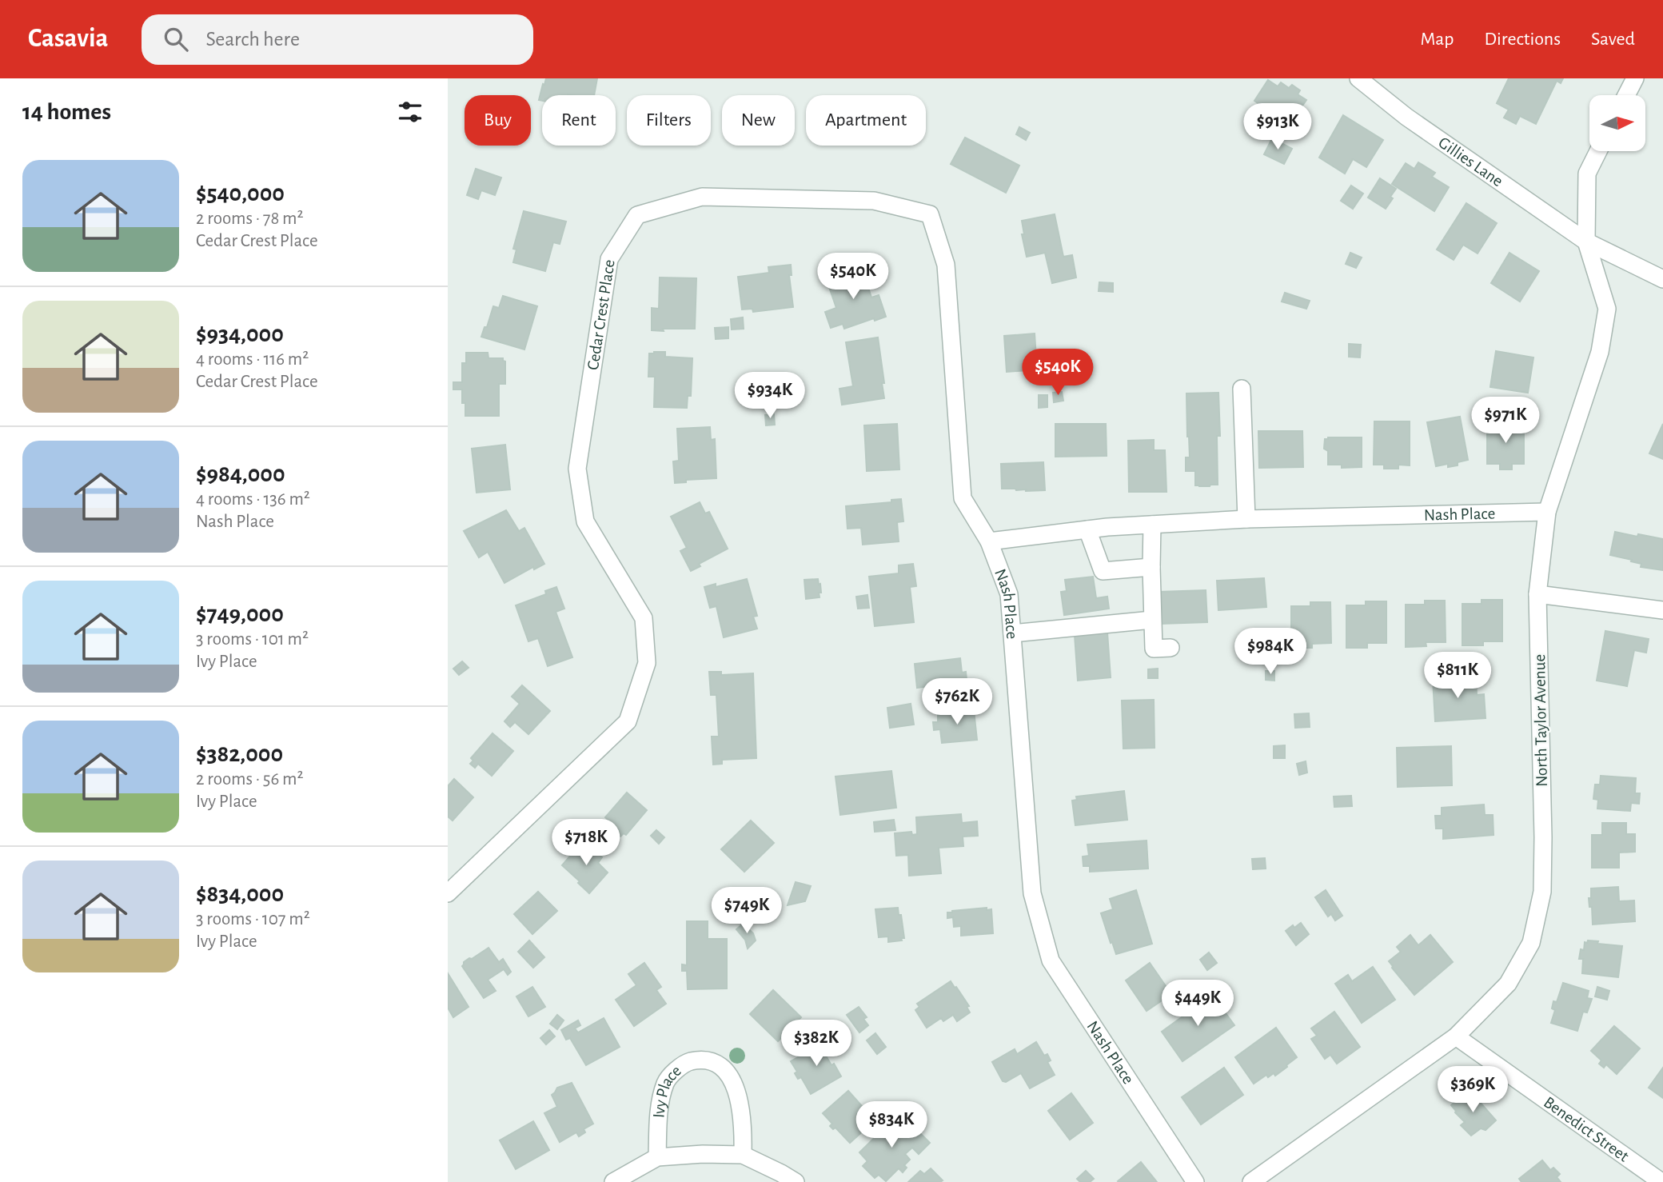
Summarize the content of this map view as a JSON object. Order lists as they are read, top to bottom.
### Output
{
  "streets": {
    "street": [
      "Gillies Lane",
      "Cedar Crest Place",
      "Nash Place",
      "North Taylor Avenue",
      "Ivy Place",
      "Benedict Street"
    ]
  },
  "crossings": [
    ["Gillies Lane", "North Taylor Avenue"],
    ["Cedar Crest Place", "Nash Place"],
    ["Nash Place", "North Taylor Avenue"],
    ["North Taylor Avenue", "Benedict Street"]
  ],
  "north": "right",
  "page": {
    "header": "Casavia",
    "search": "Search here",
    "nav": ["Map", "Directions", "Saved"],
    "heading": "14 homes",
    "chip": [
      "Buy",
      "Rent",
      "Filters",
      "New",
      "Apartment"
    ],
    "price": [
      "$913K",
      "$540K",
      "$540K",
      "$934K",
      "$971K",
      "$984K",
      "$811K",
      "$762K",
      "$718K",
      "$749K",
      "$449K",
      "$382K",
      "$369K",
      "$834K"
    ],
    "list": [
      {
        "name": "$540,000",
        "note": "2 rooms · 78 m² · Cedar Crest Place"
      },
      {
        "name": "$934,000",
        "note": "4 rooms · 116 m² · Cedar Crest Place"
      },
      {
        "name": "$984,000",
        "note": "4 rooms · 136 m² · Nash Place"
      },
      {
        "name": "$749,000",
        "note": "3 rooms · 101 m² · Ivy Place"
      },
      {
        "name": "$382,000",
        "note": "2 rooms · 56 m² · Ivy Place"
      },
      {
        "name": "$834,000",
        "note": "3 rooms · 107 m² · Ivy Place"
      }
    ]
  }
}
